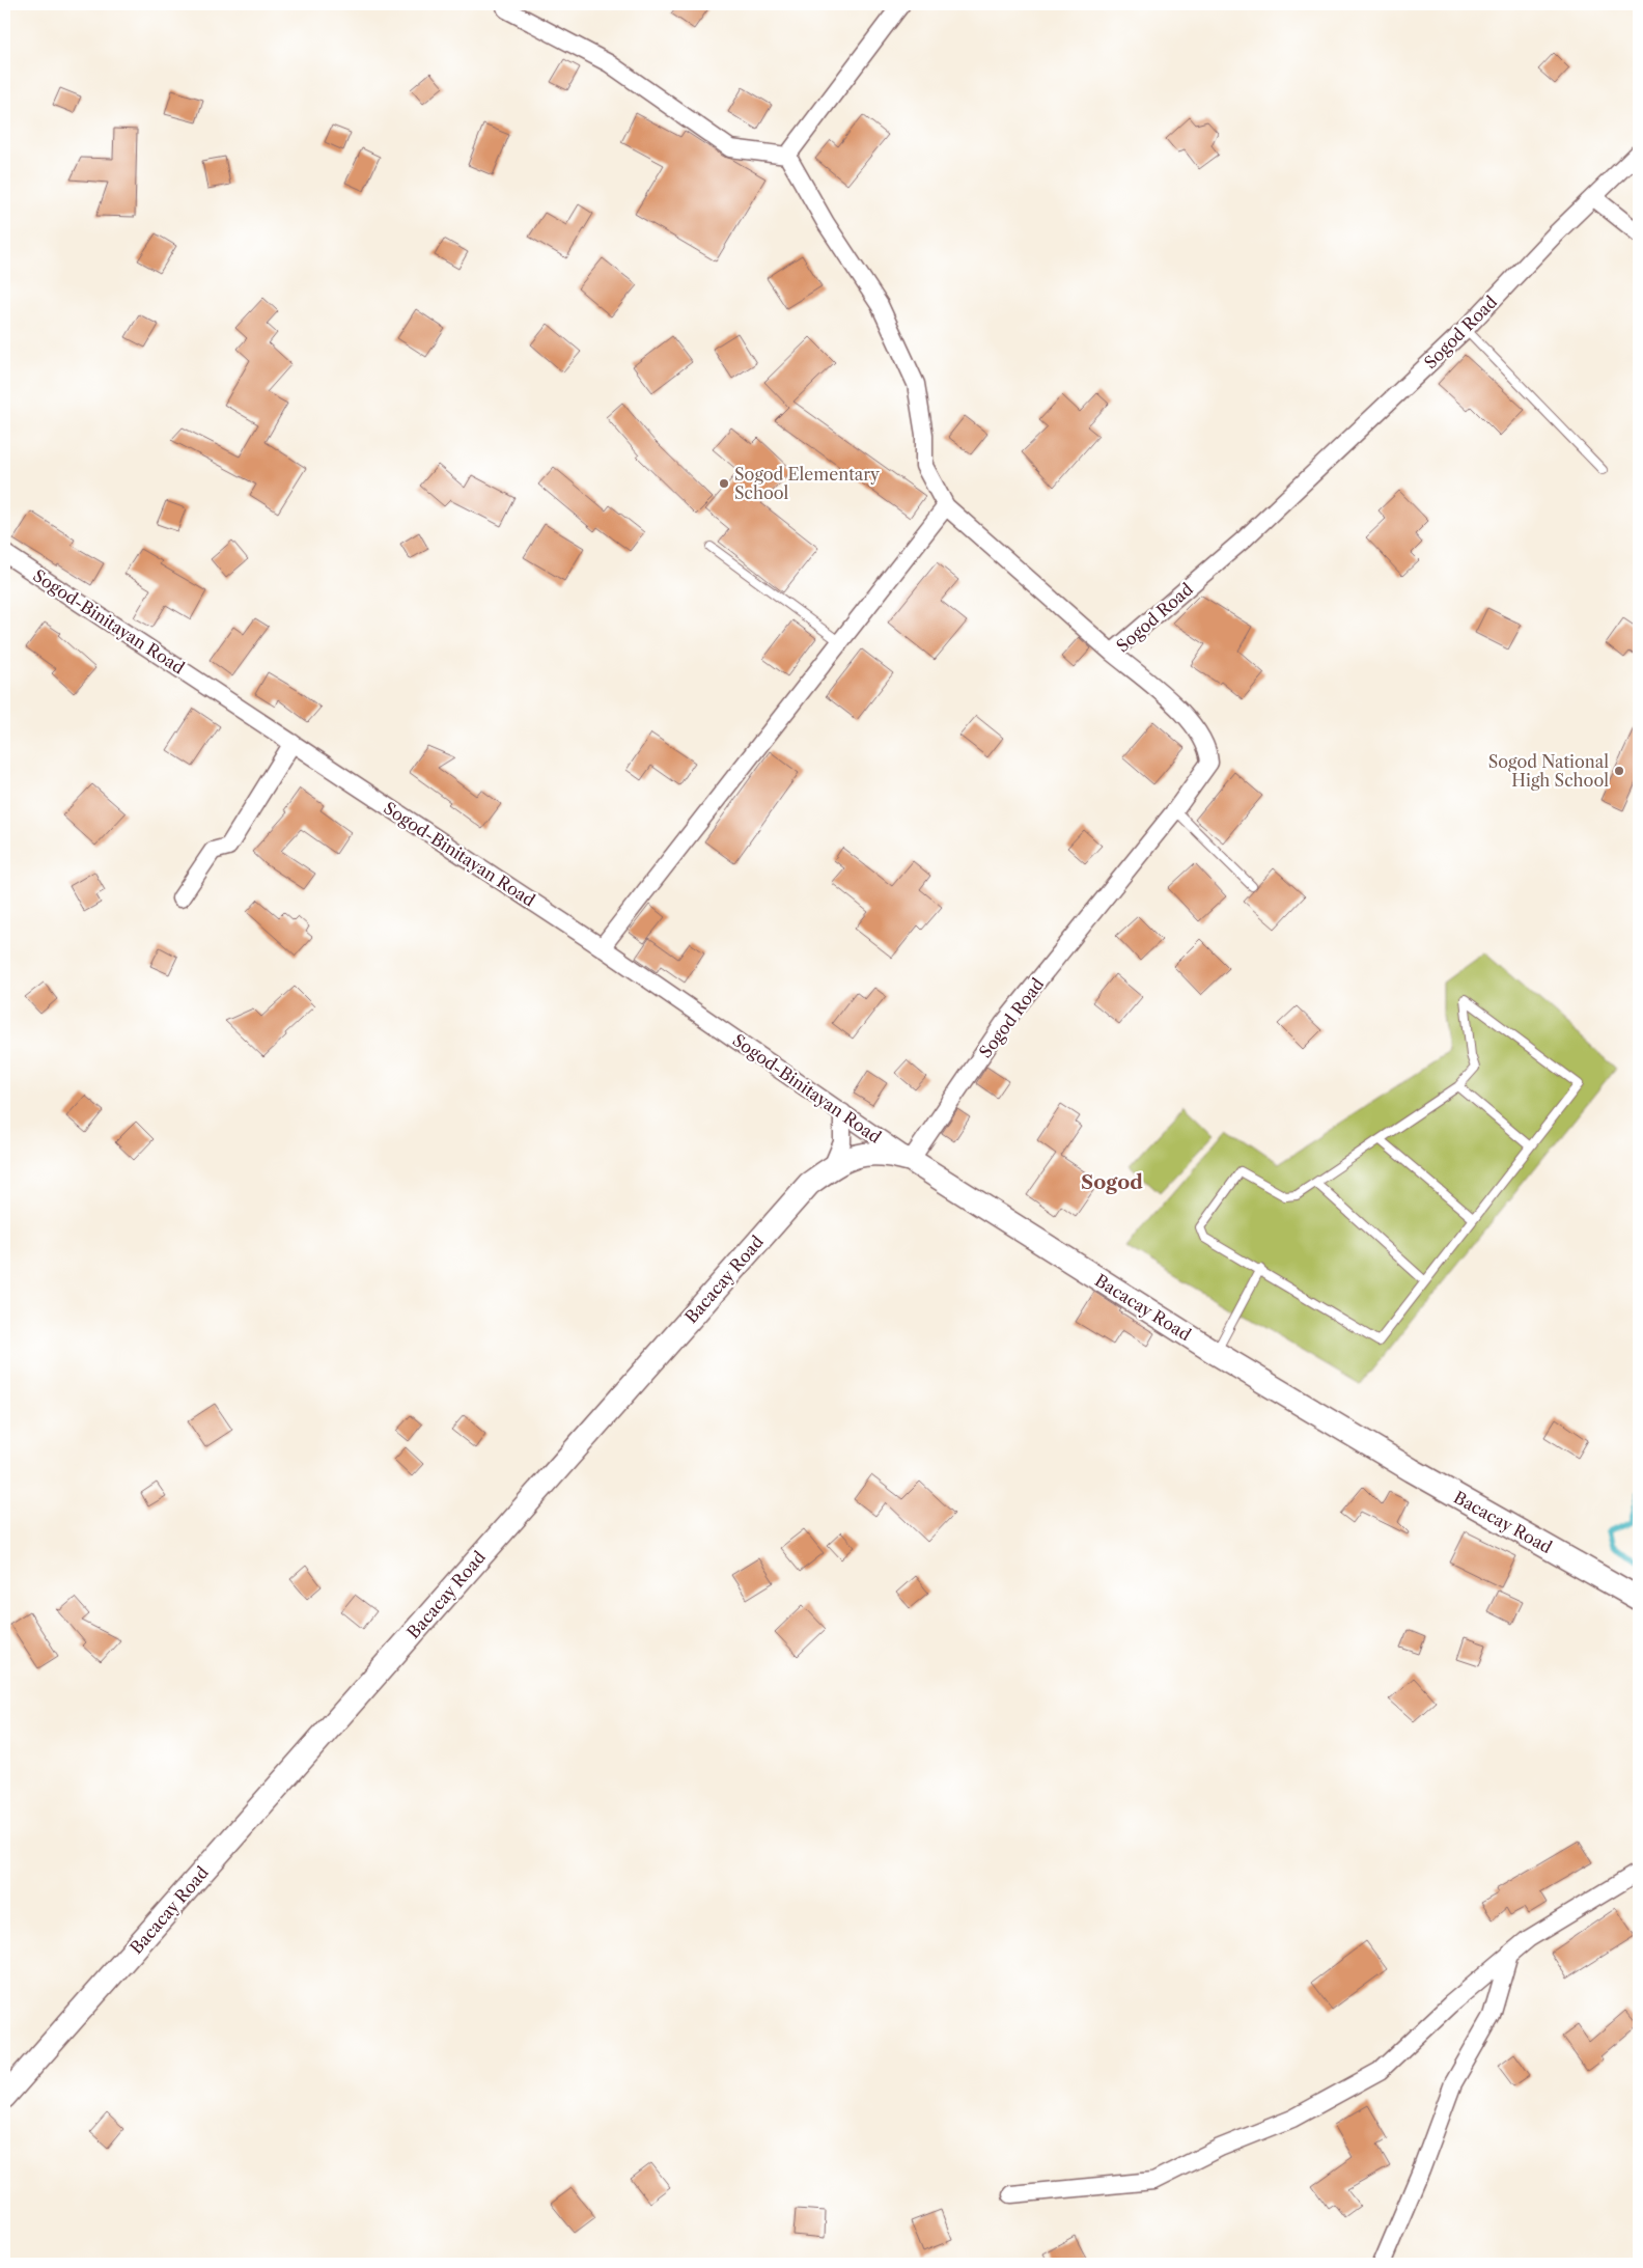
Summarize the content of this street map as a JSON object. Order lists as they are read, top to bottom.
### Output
{
  "streets": {
    "main road": ["Bacacay Road"],
    "street": ["Sogod Road", "Sogod-Binitayan Road"]
  },
  "crossings": [
    ["Sogod Road", "Sogod-Binitayan Road"],
    ["Sogod Road", "Bacacay Road"],
    ["Sogod-Binitayan Road", "Bacacay Road"]
  ],
  "districts": ["Sogod"],
  "places": ["Sogod Elementary School", "Sogod National High School"]
}
